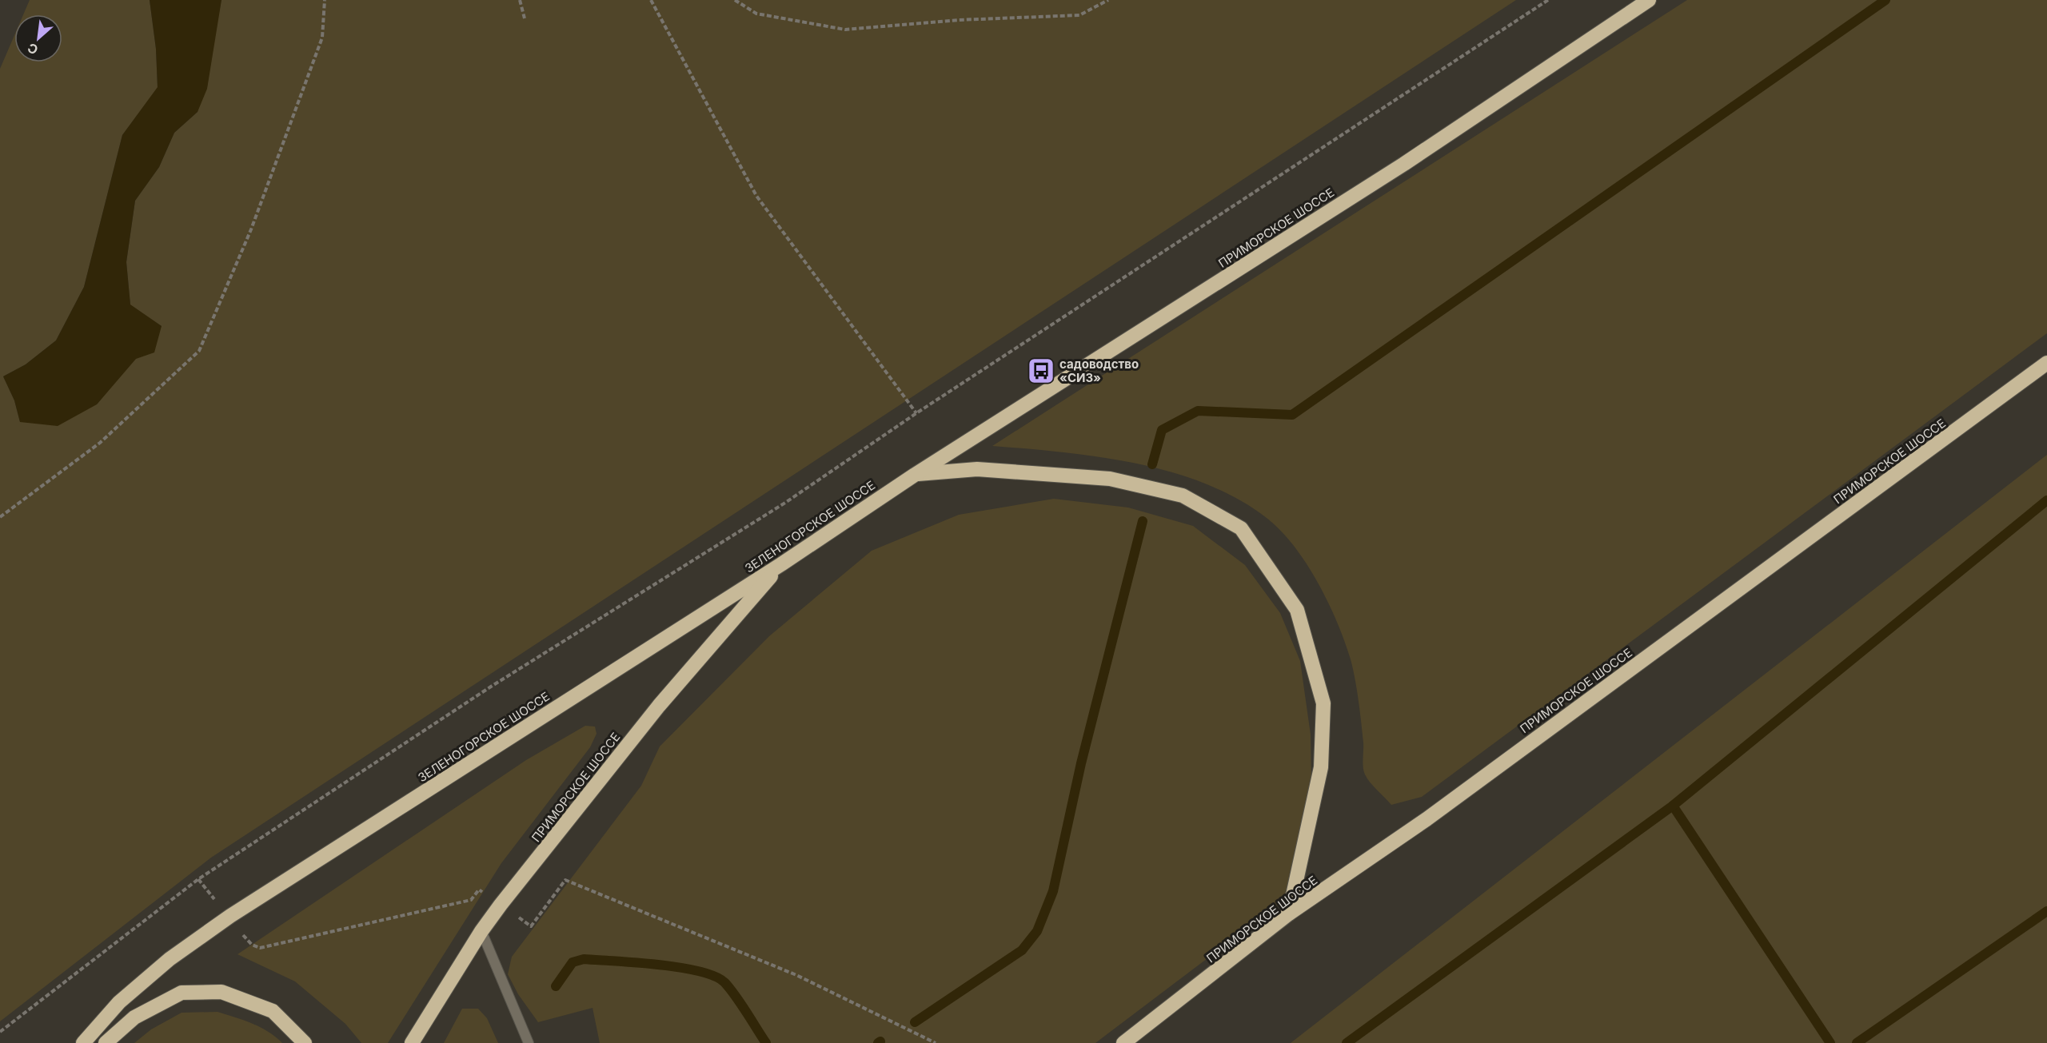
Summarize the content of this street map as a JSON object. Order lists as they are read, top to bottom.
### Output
{
  "streets": {
    "highway": ["ПРИМОРСКОЕ ШОССЕ", "ЗЕЛЕНОГОРСКОЕ ШОССЕ"]
  },
  "crossings": [
    ["ПРИМОРСКОЕ ШОССЕ", "ЗЕЛЕНОГОРСКОЕ ШОССЕ"]
  ],
  "places": {
    "bus stop": ["садоводство «СИЗ»"]
  },
  "north": "bottom left"
}
